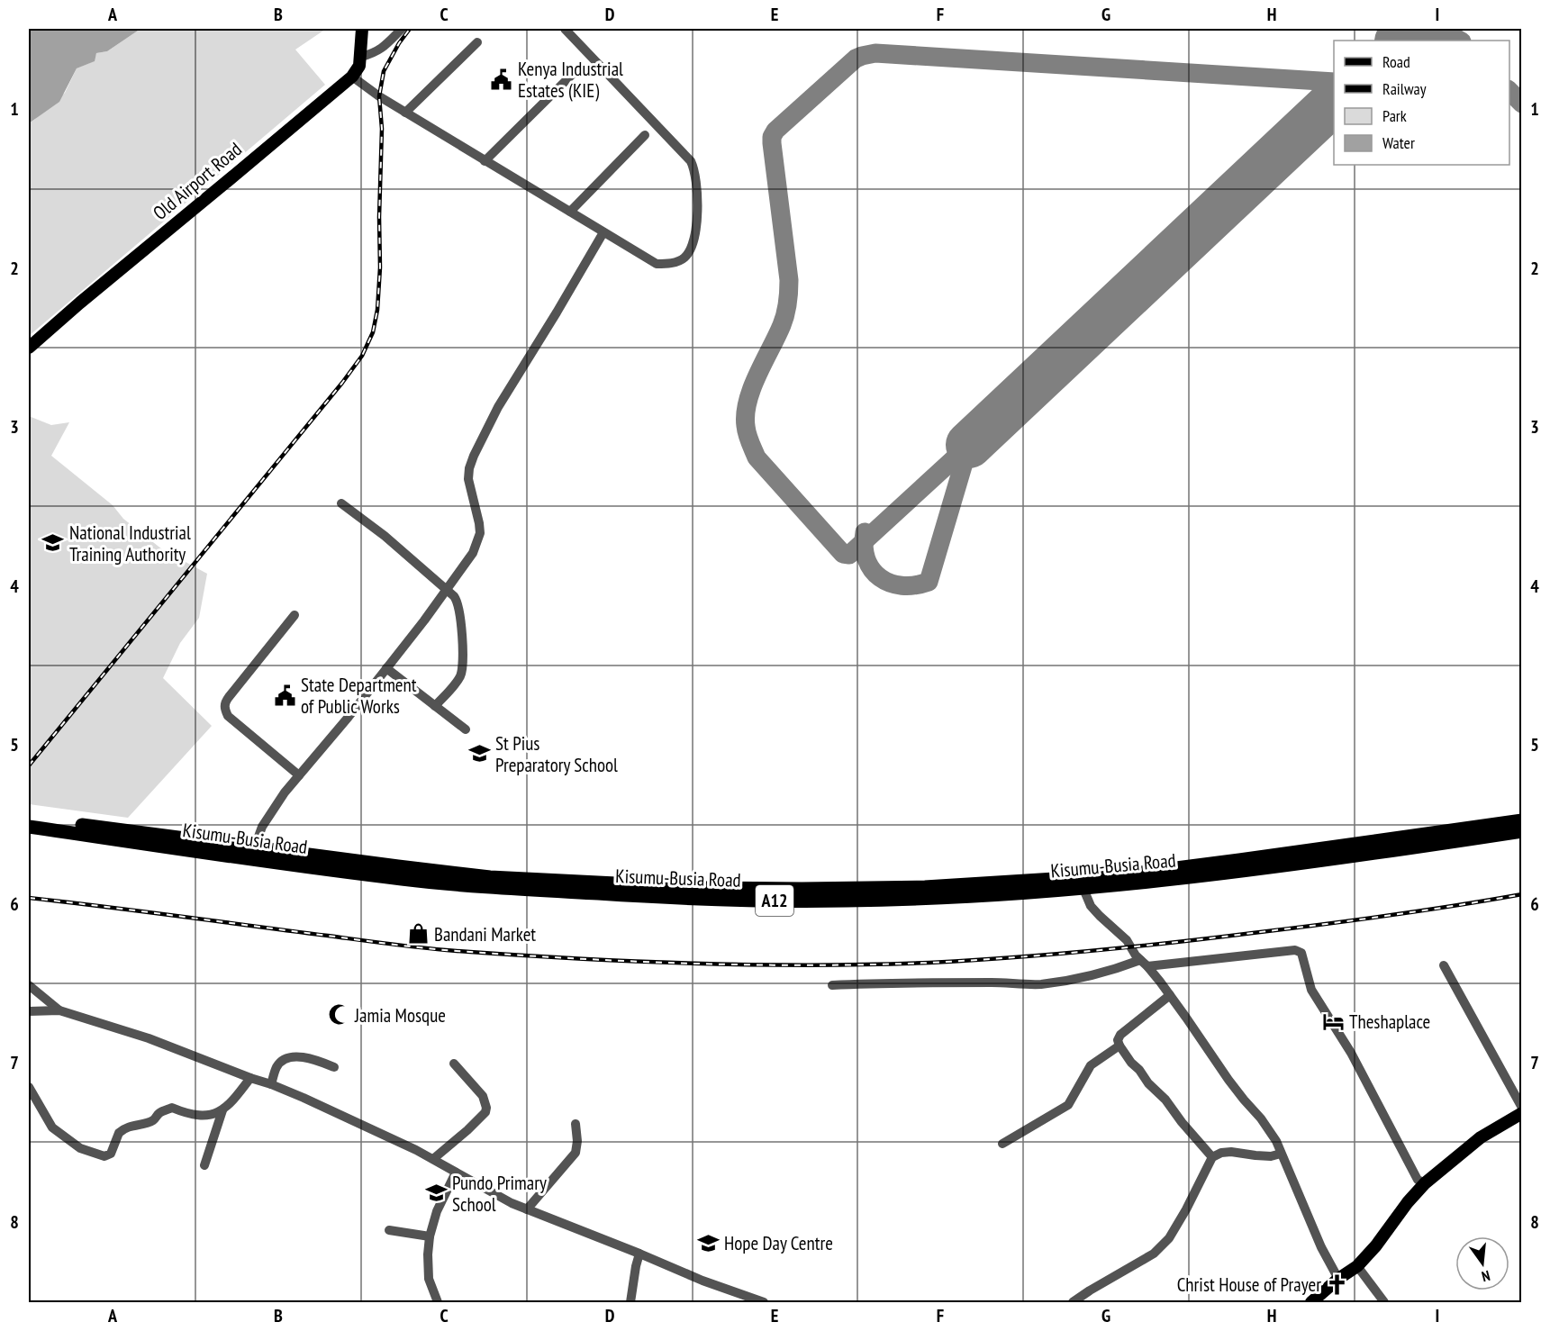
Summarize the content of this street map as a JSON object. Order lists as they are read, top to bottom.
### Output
{
  "streets": {
    "highway": ["Kisumu-Busia Road", "A12"],
    "main road": ["Old Airport Road"]
  },
  "places": {
    "public building": ["Kenya Industrial Estates (KIE)", "State Department of Public Works"],
    "school or university": [
      "National Industrial Training Authority",
      "St Pius Preparatory School",
      "Pundo Primary School",
      "Hope Day Centre"
    ],
    "shop": ["Bandani Market"],
    "mosque": ["Jamia Mosque"],
    "hotel": ["Theshaplace"],
    "church": ["Christ House of Prayer"]
  },
  "legend": [
    "Road",
    "Railway",
    "Park",
    "Water"
  ],
  "north": "bottom",
  "grid": {
    "columns": [
      "A",
      "B",
      "C",
      "D",
      "E",
      "F",
      "G",
      "H",
      "I"
    ],
    "rows": [
      "1",
      "2",
      "3",
      "4",
      "5",
      "6",
      "7",
      "8"
    ]
  }
}
